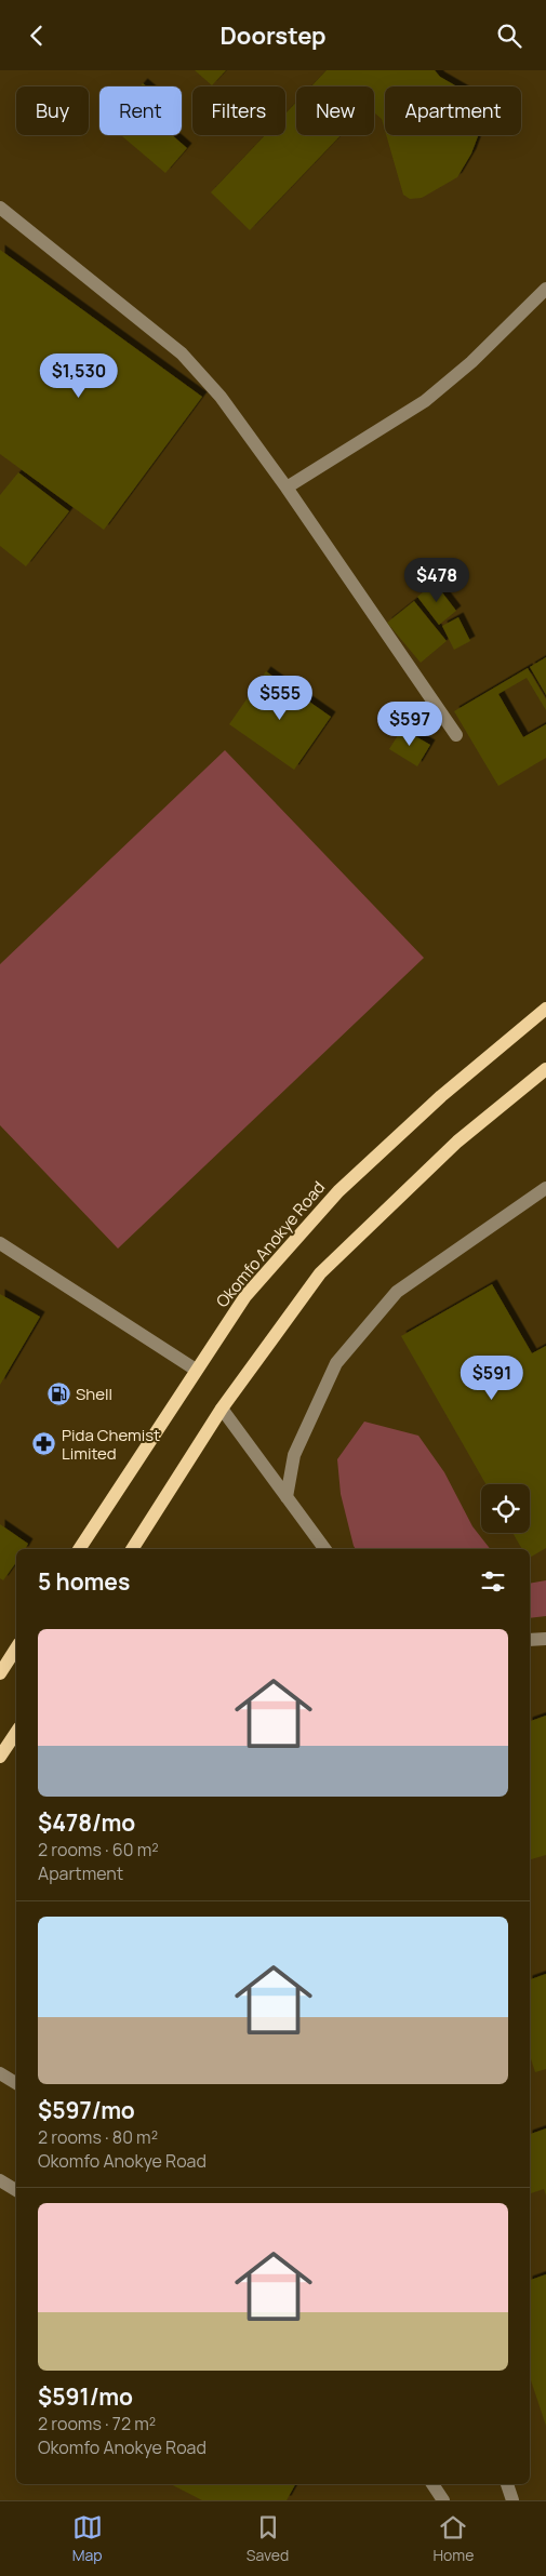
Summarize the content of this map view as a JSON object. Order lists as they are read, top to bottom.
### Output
{
  "streets": {
    "main road": ["Okomfo Anokye Road"]
  },
  "places": {
    "fuel station": ["Shell"],
    "pharmacy": ["Pida Chemist Limited"]
  },
  "page": {
    "header": "Doorstep",
    "chip": [
      "Buy",
      "Rent",
      "Filters",
      "New",
      "Apartment"
    ],
    "price": [
      "$1,530",
      "$478",
      "$555",
      "$597",
      "$591"
    ],
    "heading": "5 homes",
    "list": [
      {
        "name": "$478/mo",
        "note": "2 rooms · 60 m² · Apartment"
      },
      {
        "name": "$597/mo",
        "note": "2 rooms · 80 m² · Okomfo Anokye Road"
      },
      {
        "name": "$591/mo",
        "note": "2 rooms · 72 m² · Okomfo Anokye Road"
      }
    ],
    "tabs": ["Map", "Saved", "Home"]
  }
}
